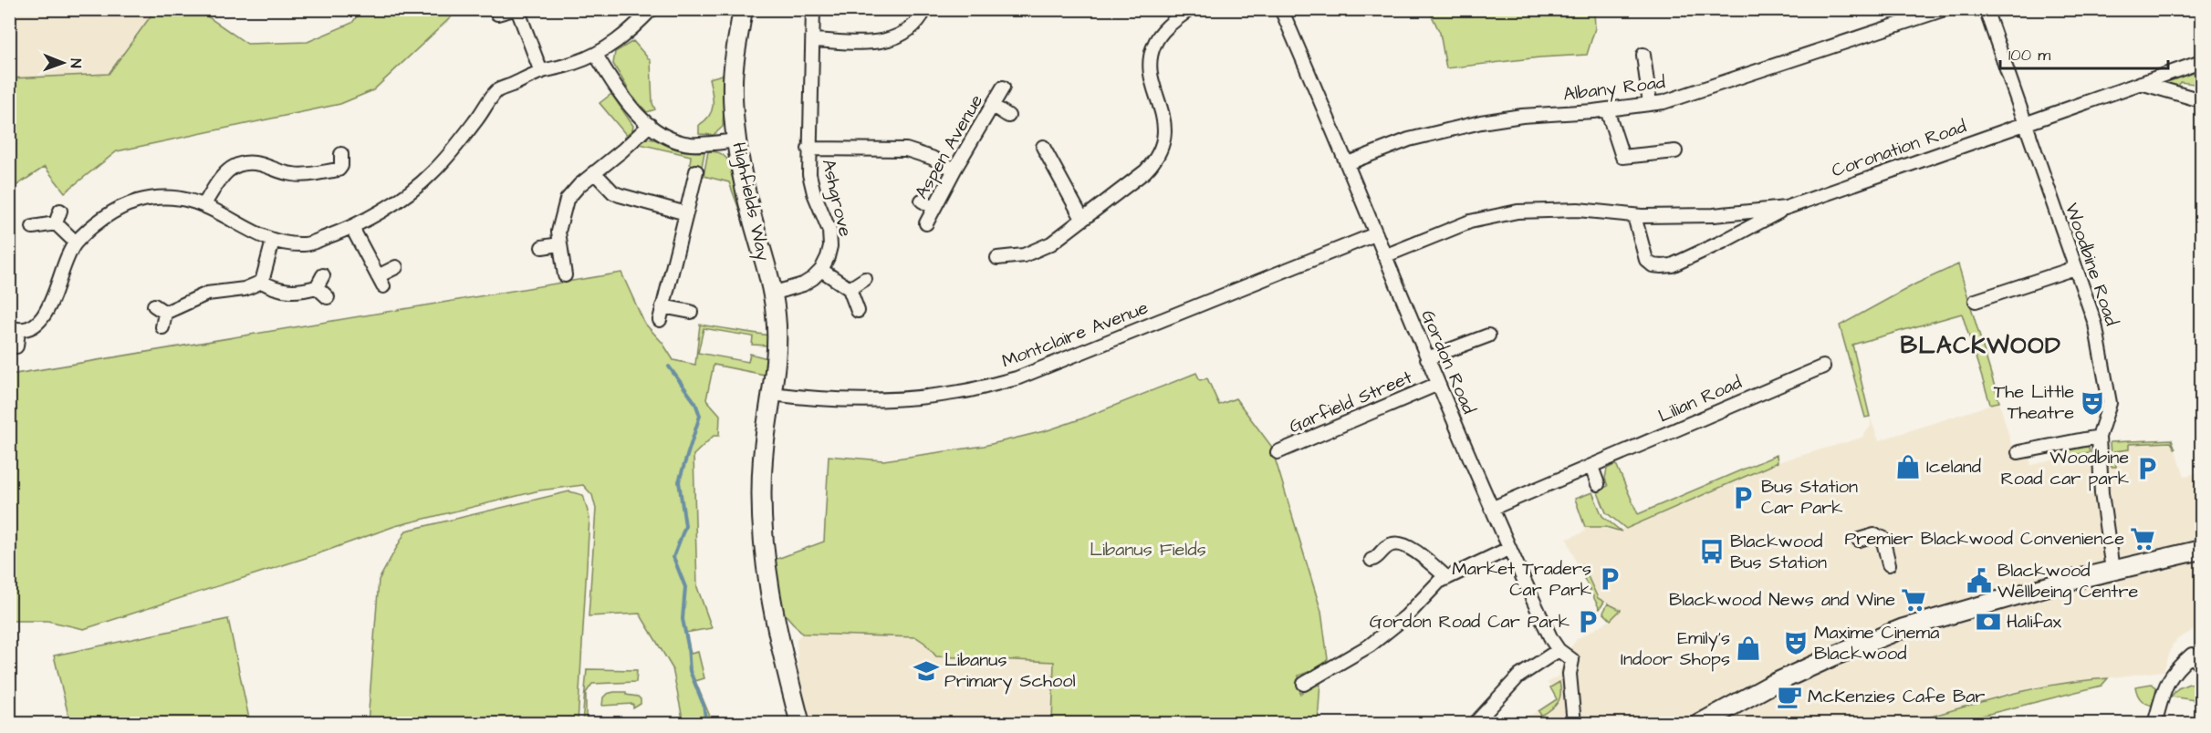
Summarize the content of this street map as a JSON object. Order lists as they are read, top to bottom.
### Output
{
  "streets": {
    "main road": ["Highfields Way"],
    "street": [
      "Albany Road",
      "Aspen Avenue",
      "Coronation Road",
      "Ashgrove",
      "Woodbine Road",
      "Montclaire Avenue",
      "Gordon Road",
      "Lilian Road",
      "Garfield Street"
    ]
  },
  "crossings": [
    ["Albany Road", "Gordon Road"],
    ["Coronation Road", "Woodbine Road"],
    ["Coronation Road", "Gordon Road"],
    ["Highfields Way", "Montclaire Avenue"],
    ["Montclaire Avenue", "Gordon Road"],
    ["Gordon Road", "Lilian Road"],
    ["Gordon Road", "Garfield Street"]
  ],
  "districts": ["BLACKWOOD"],
  "parks": ["Libanus Fields"],
  "places": {
    "theatre": ["The Little Theatre", "Maxime Cinema Blackwood"],
    "shop": ["Iceland", "Emily's Indoor Shops"],
    "parking": [
      "Woodbine Road car park",
      "Bus Station Car Park",
      "Market Traders Car Park",
      "Gordon Road Car Park"
    ],
    "supermarket": ["Premier Blackwood Convenience", "Blackwood News and Wine"],
    "bus stop": ["Blackwood Bus Station"],
    "public building": ["Blackwood Wellbeing Centre"],
    "bank": ["Halifax"],
    "school or university": ["Libanus Primary School"],
    "cafe": ["McKenzies Cafe Bar"]
  },
  "scale_bar": "100 m",
  "north": "right"
}
